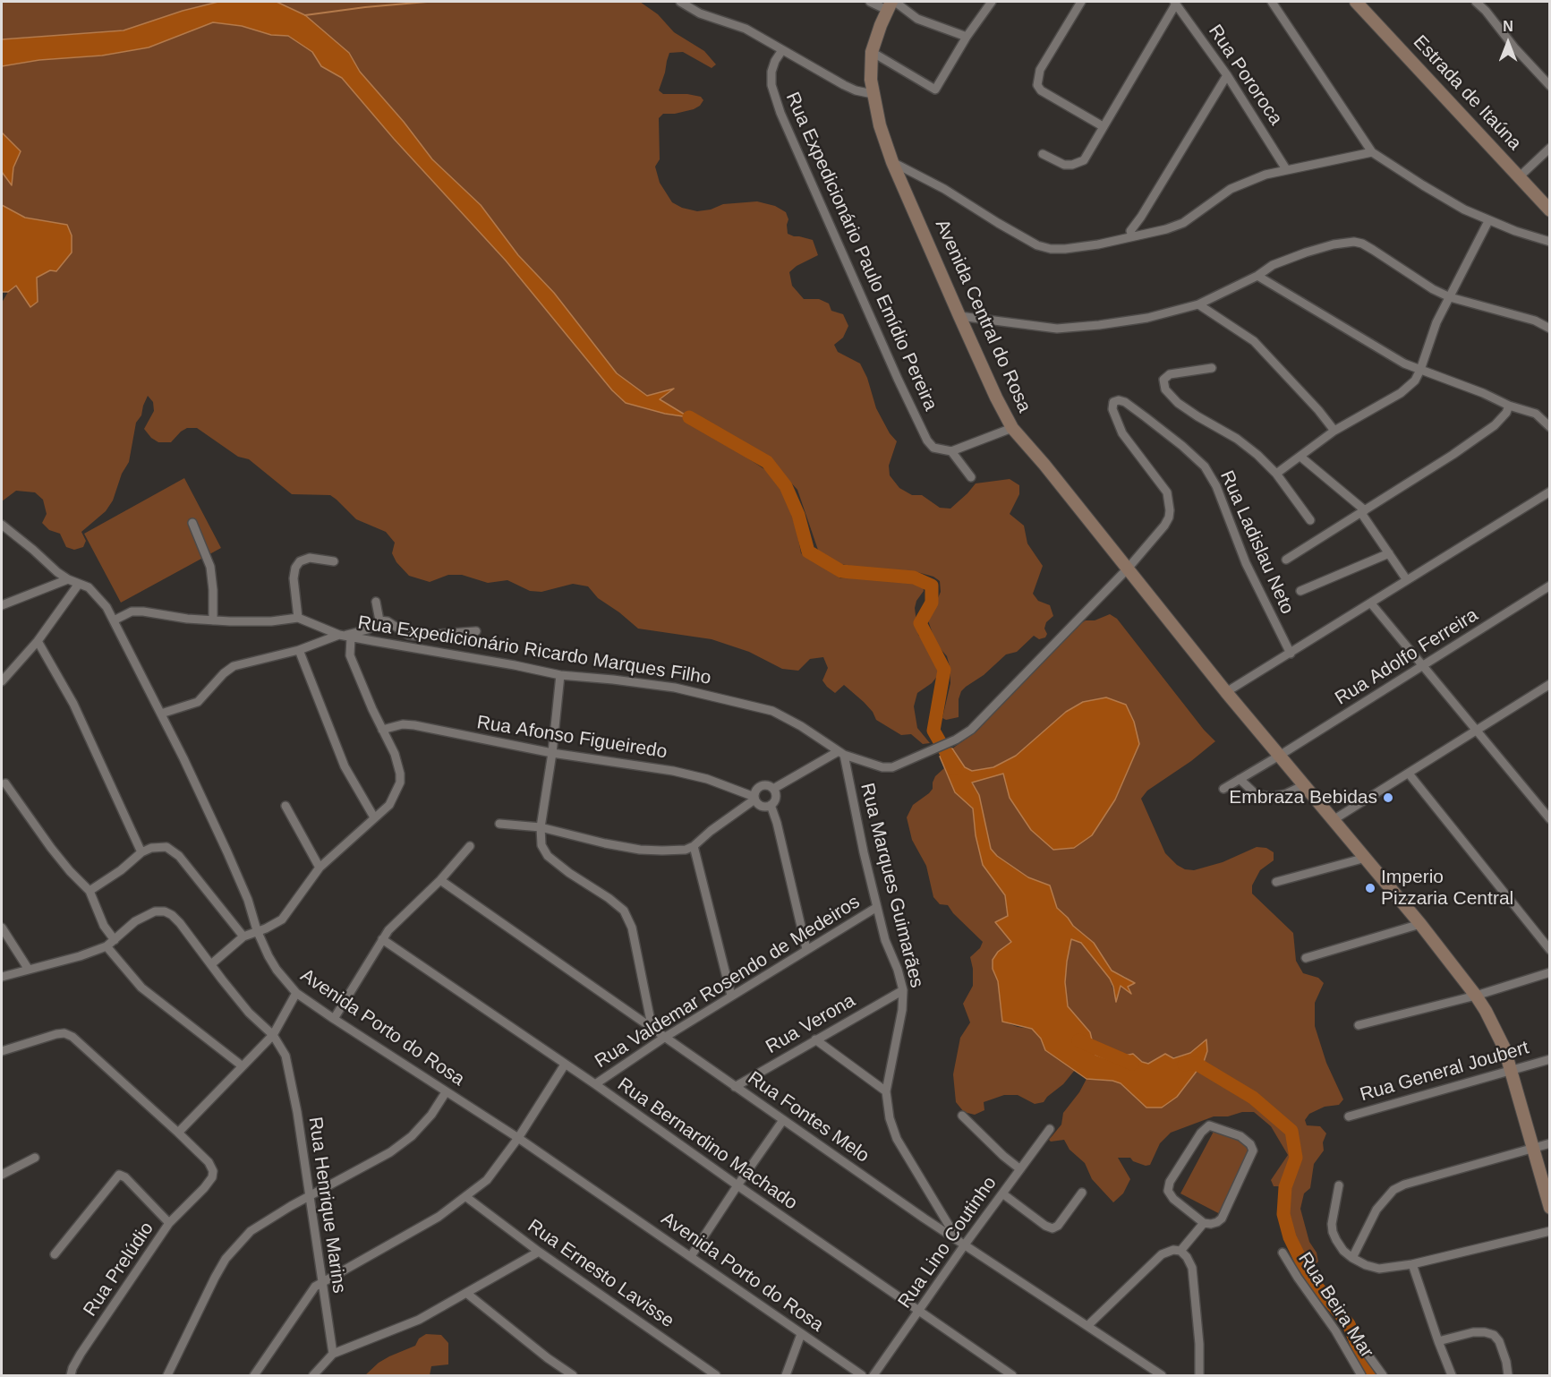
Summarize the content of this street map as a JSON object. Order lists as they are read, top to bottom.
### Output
{
  "streets": {
    "street": [
      "Rua Pororoca",
      "Estrada de Itaúna",
      "Rua Expedicionário Paulo Emídio Pereira",
      "Avenida Central do Rosa",
      "Rua Ladislau Neto",
      "Rua Expedicionário Ricardo Marques Filho",
      "Rua Adolfo Ferreira",
      "Rua Afonso Figueiredo",
      "Rua Marques Guimarães",
      "Rua Valdemar Rosendo de Medeiros",
      "Rua Verona",
      "Avenida Porto do Rosa",
      "Rua General Joubert",
      "Rua Fontes Melo",
      "Rua Bernardino Machado",
      "Rua Henrique Marins",
      "Rua Lino Coutinho",
      "Rua Prelúdio",
      "Rua Ernesto Lavisse",
      "Rua Beira Mar"
    ]
  },
  "crossings": [
    ["Avenida Central do Rosa", "Rua Ladislau Neto"],
    ["Avenida Central do Rosa", "Rua Adolfo Ferreira"],
    ["Avenida Central do Rosa", "Rua Marques Guimarães"],
    ["Avenida Central do Rosa", "Rua General Joubert"],
    ["Rua Ladislau Neto", "Rua Marques Guimarães"],
    ["Rua Expedicionário Ricardo Marques Filho", "Rua Marques Guimarães"],
    ["Rua Marques Guimarães", "Rua Valdemar Rosendo de Medeiros"],
    ["Rua Marques Guimarães", "Rua Verona"],
    ["Rua Marques Guimarães", "Rua Fontes Melo"],
    ["Rua Valdemar Rosendo de Medeiros", "Rua Fontes Melo"],
    ["Rua Valdemar Rosendo de Medeiros", "Rua Bernardino Machado"],
    ["Rua Verona", "Rua Fontes Melo"],
    ["Rua Fontes Melo", "Rua Lino Coutinho"],
    ["Rua Bernardino Machado", "Rua Lino Coutinho"]
  ],
  "places": ["Embraza Bebidas", "Imperio Pizzaria Central"],
  "north": "top"
}
